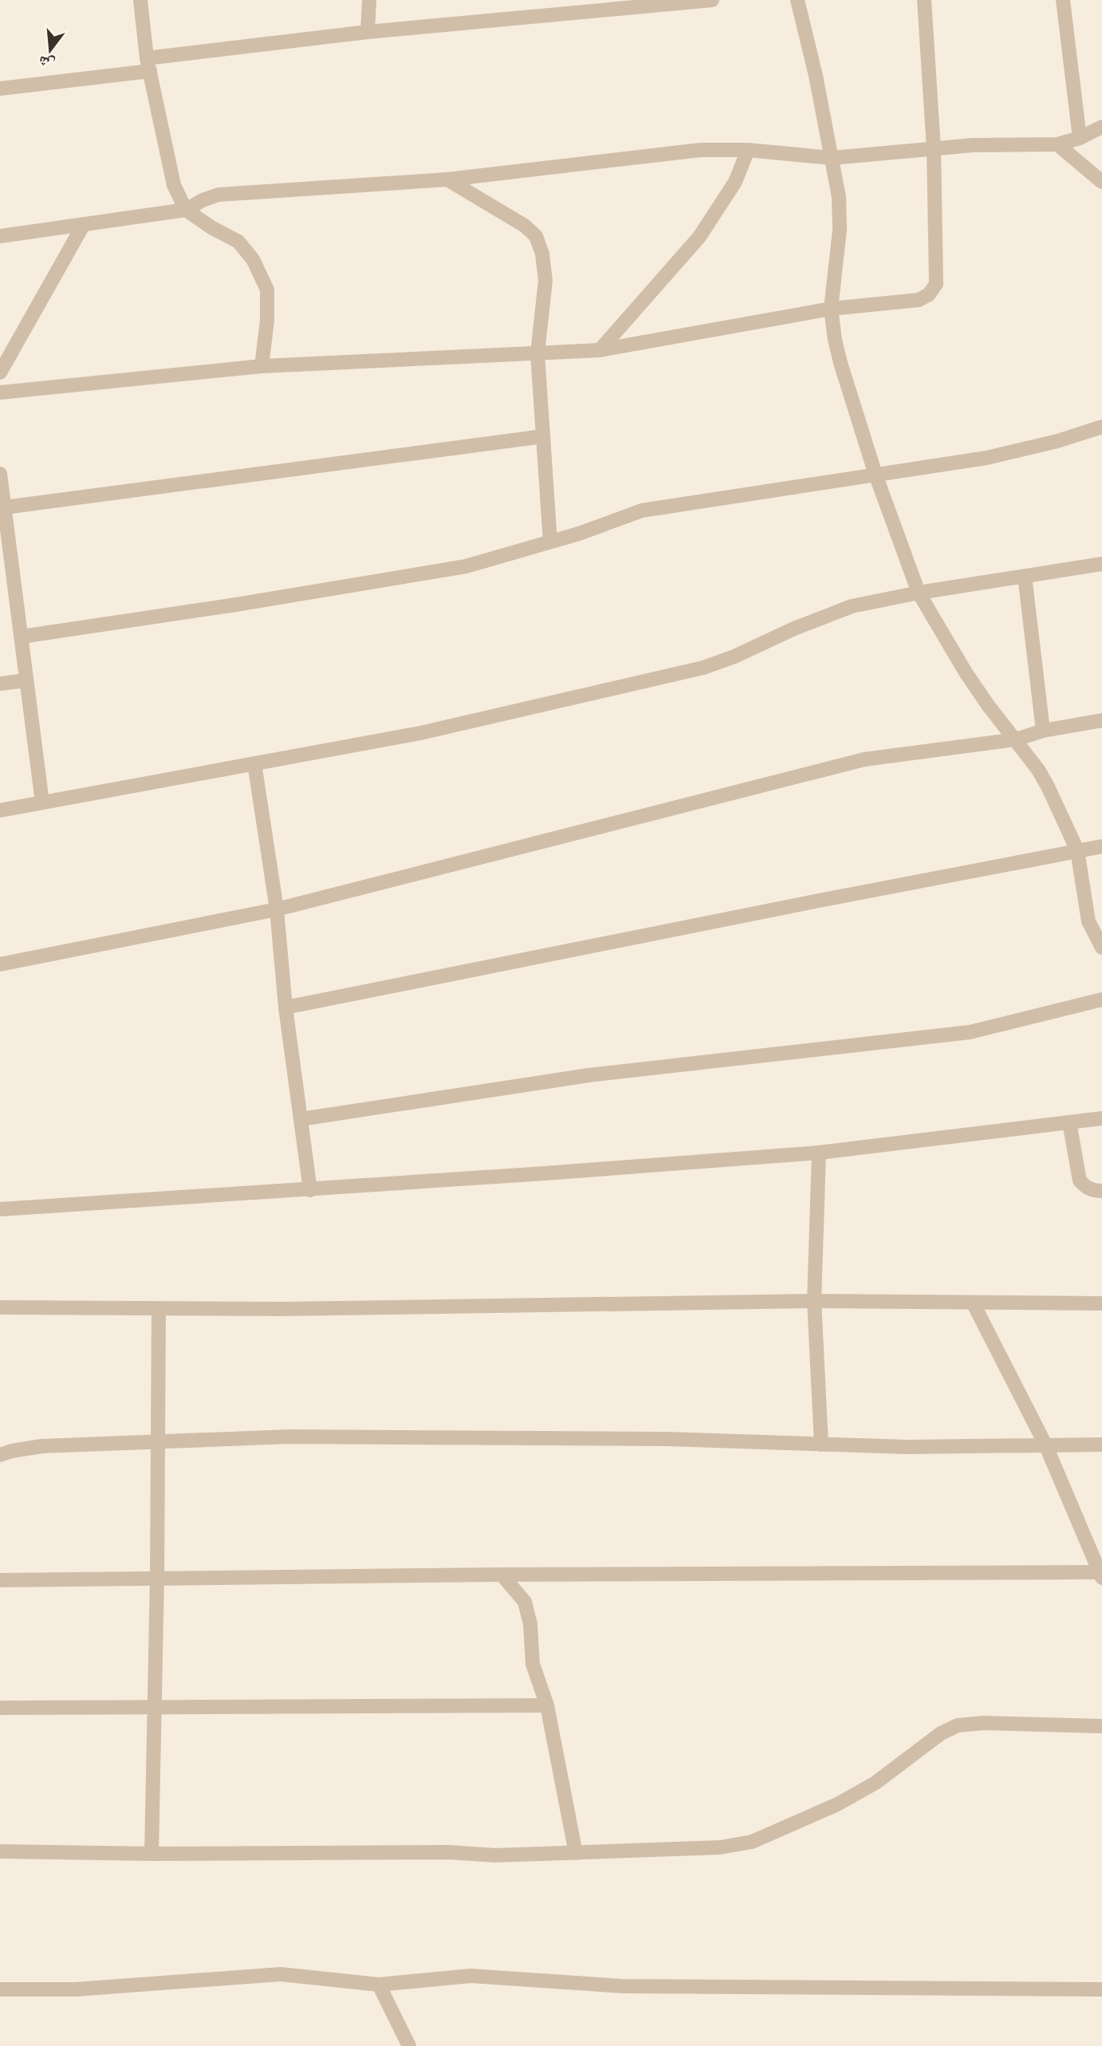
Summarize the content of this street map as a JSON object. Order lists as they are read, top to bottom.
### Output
{
  "north": "bottom"
}
